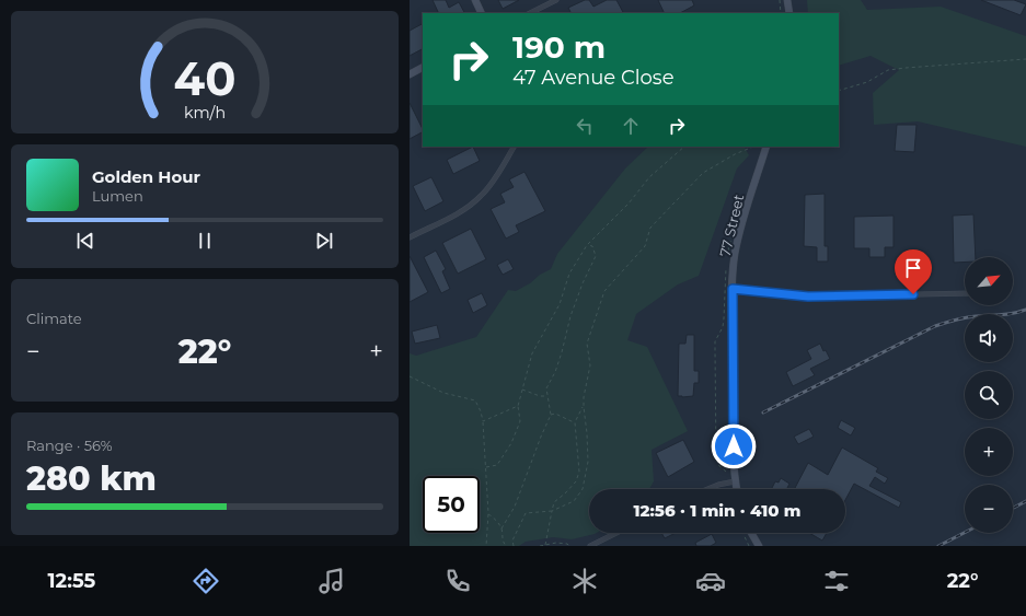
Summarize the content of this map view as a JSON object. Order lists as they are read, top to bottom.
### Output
{
  "streets": {
    "main road": ["77 Street"]
  },
  "north": "top right",
  "page": {
    "turn": ["190 m", "47 Avenue Close"],
    "song": ["Golden Hour", "Lumen"],
    "map_buttons": ["+", "−"],
    "tile": [
      "Climate",
      ["Range · 56%", "280 km"]
    ],
    "heat": ["−", "22°", "+"],
    "limit": "50",
    "trip": "12:56 · 1 min · 410 m",
    "tabs": ["12:55", "22°"],
    "gauge": ["40", "km/h"]
  }
}
